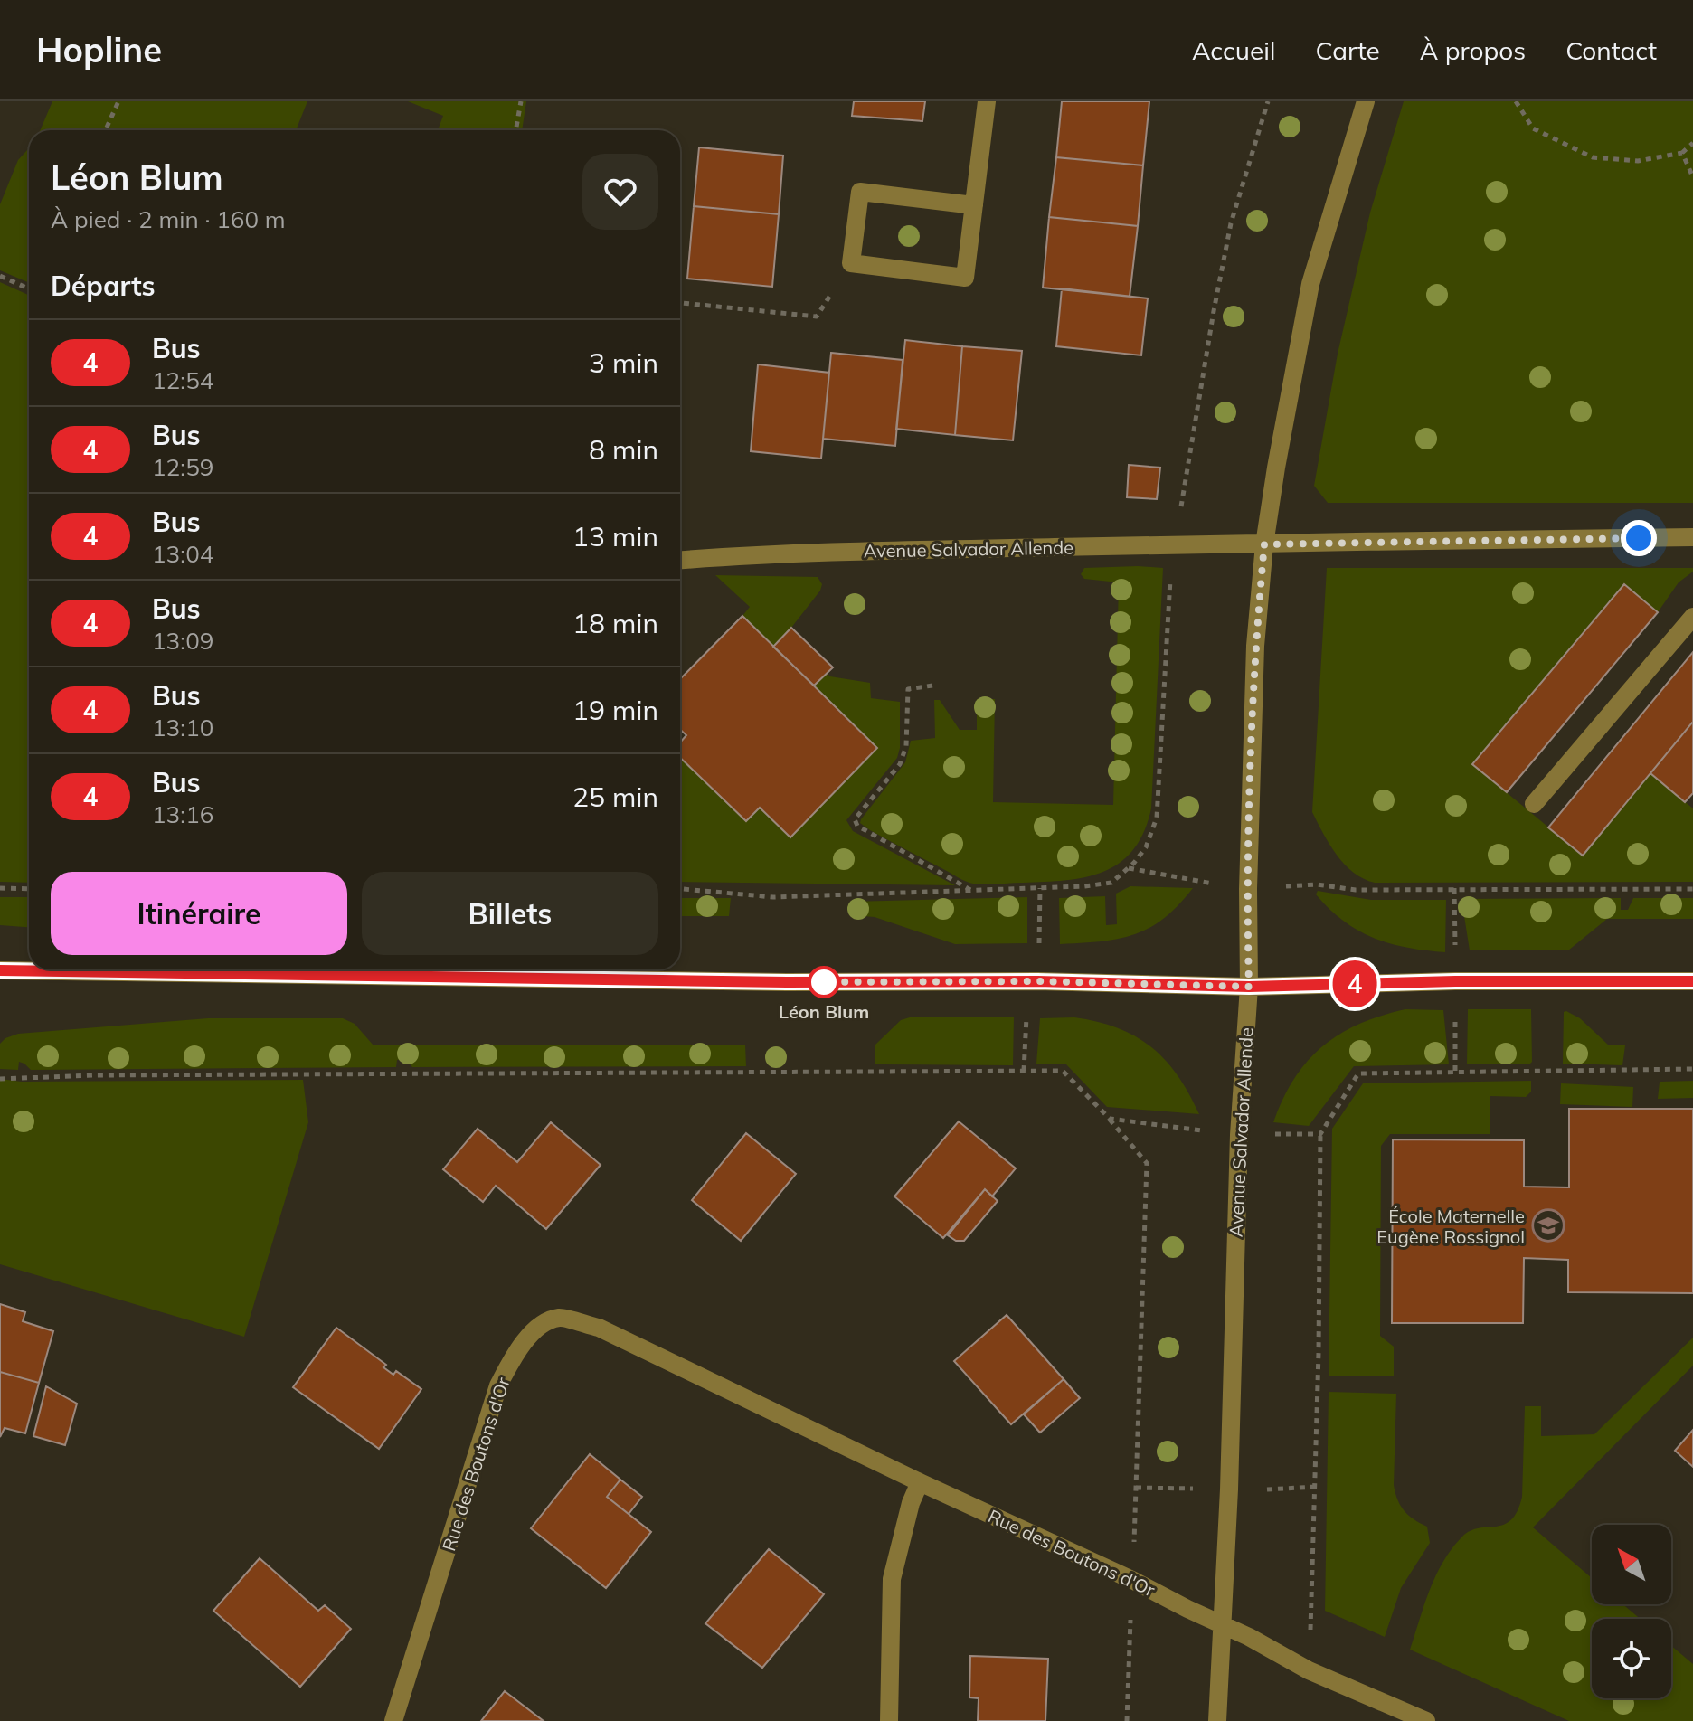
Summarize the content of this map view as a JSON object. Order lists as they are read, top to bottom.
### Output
{
  "streets": {
    "street": ["Avenue Salvador Allende", "Rue des Boutons d'Or"]
  },
  "crossings": [
    ["Avenue Salvador Allende", "Rue des Boutons d'Or"]
  ],
  "places": {
    "other": ["Léon Blum"],
    "school or university": ["École Maternelle Eugène Rossignol"]
  },
  "lines": ["bus line 4"],
  "north": "top left",
  "page": {
    "header": "Hopline",
    "nav": [
      "Accueil",
      "Carte",
      "À propos",
      "Contact"
    ],
    "on_map": "4",
    "heading": [
      ["Léon Blum", "À pied · 2 min · 160 m"],
      "Départs"
    ],
    "list": [
      {
        "mark": "4",
        "name": "Bus",
        "note": "12:54",
        "value": "3 min"
      },
      {
        "mark": "4",
        "name": "Bus",
        "note": "12:59",
        "value": "8 min"
      },
      {
        "mark": "4",
        "name": "Bus",
        "note": "13:04",
        "value": "13 min"
      },
      {
        "mark": "4",
        "name": "Bus",
        "note": "13:09",
        "value": "18 min"
      },
      {
        "mark": "4",
        "name": "Bus",
        "note": "13:10",
        "value": "19 min"
      },
      {
        "mark": "4",
        "name": "Bus",
        "note": "13:16",
        "value": "25 min"
      }
    ],
    "buttons": ["Itinéraire", "Billets"]
  }
}
